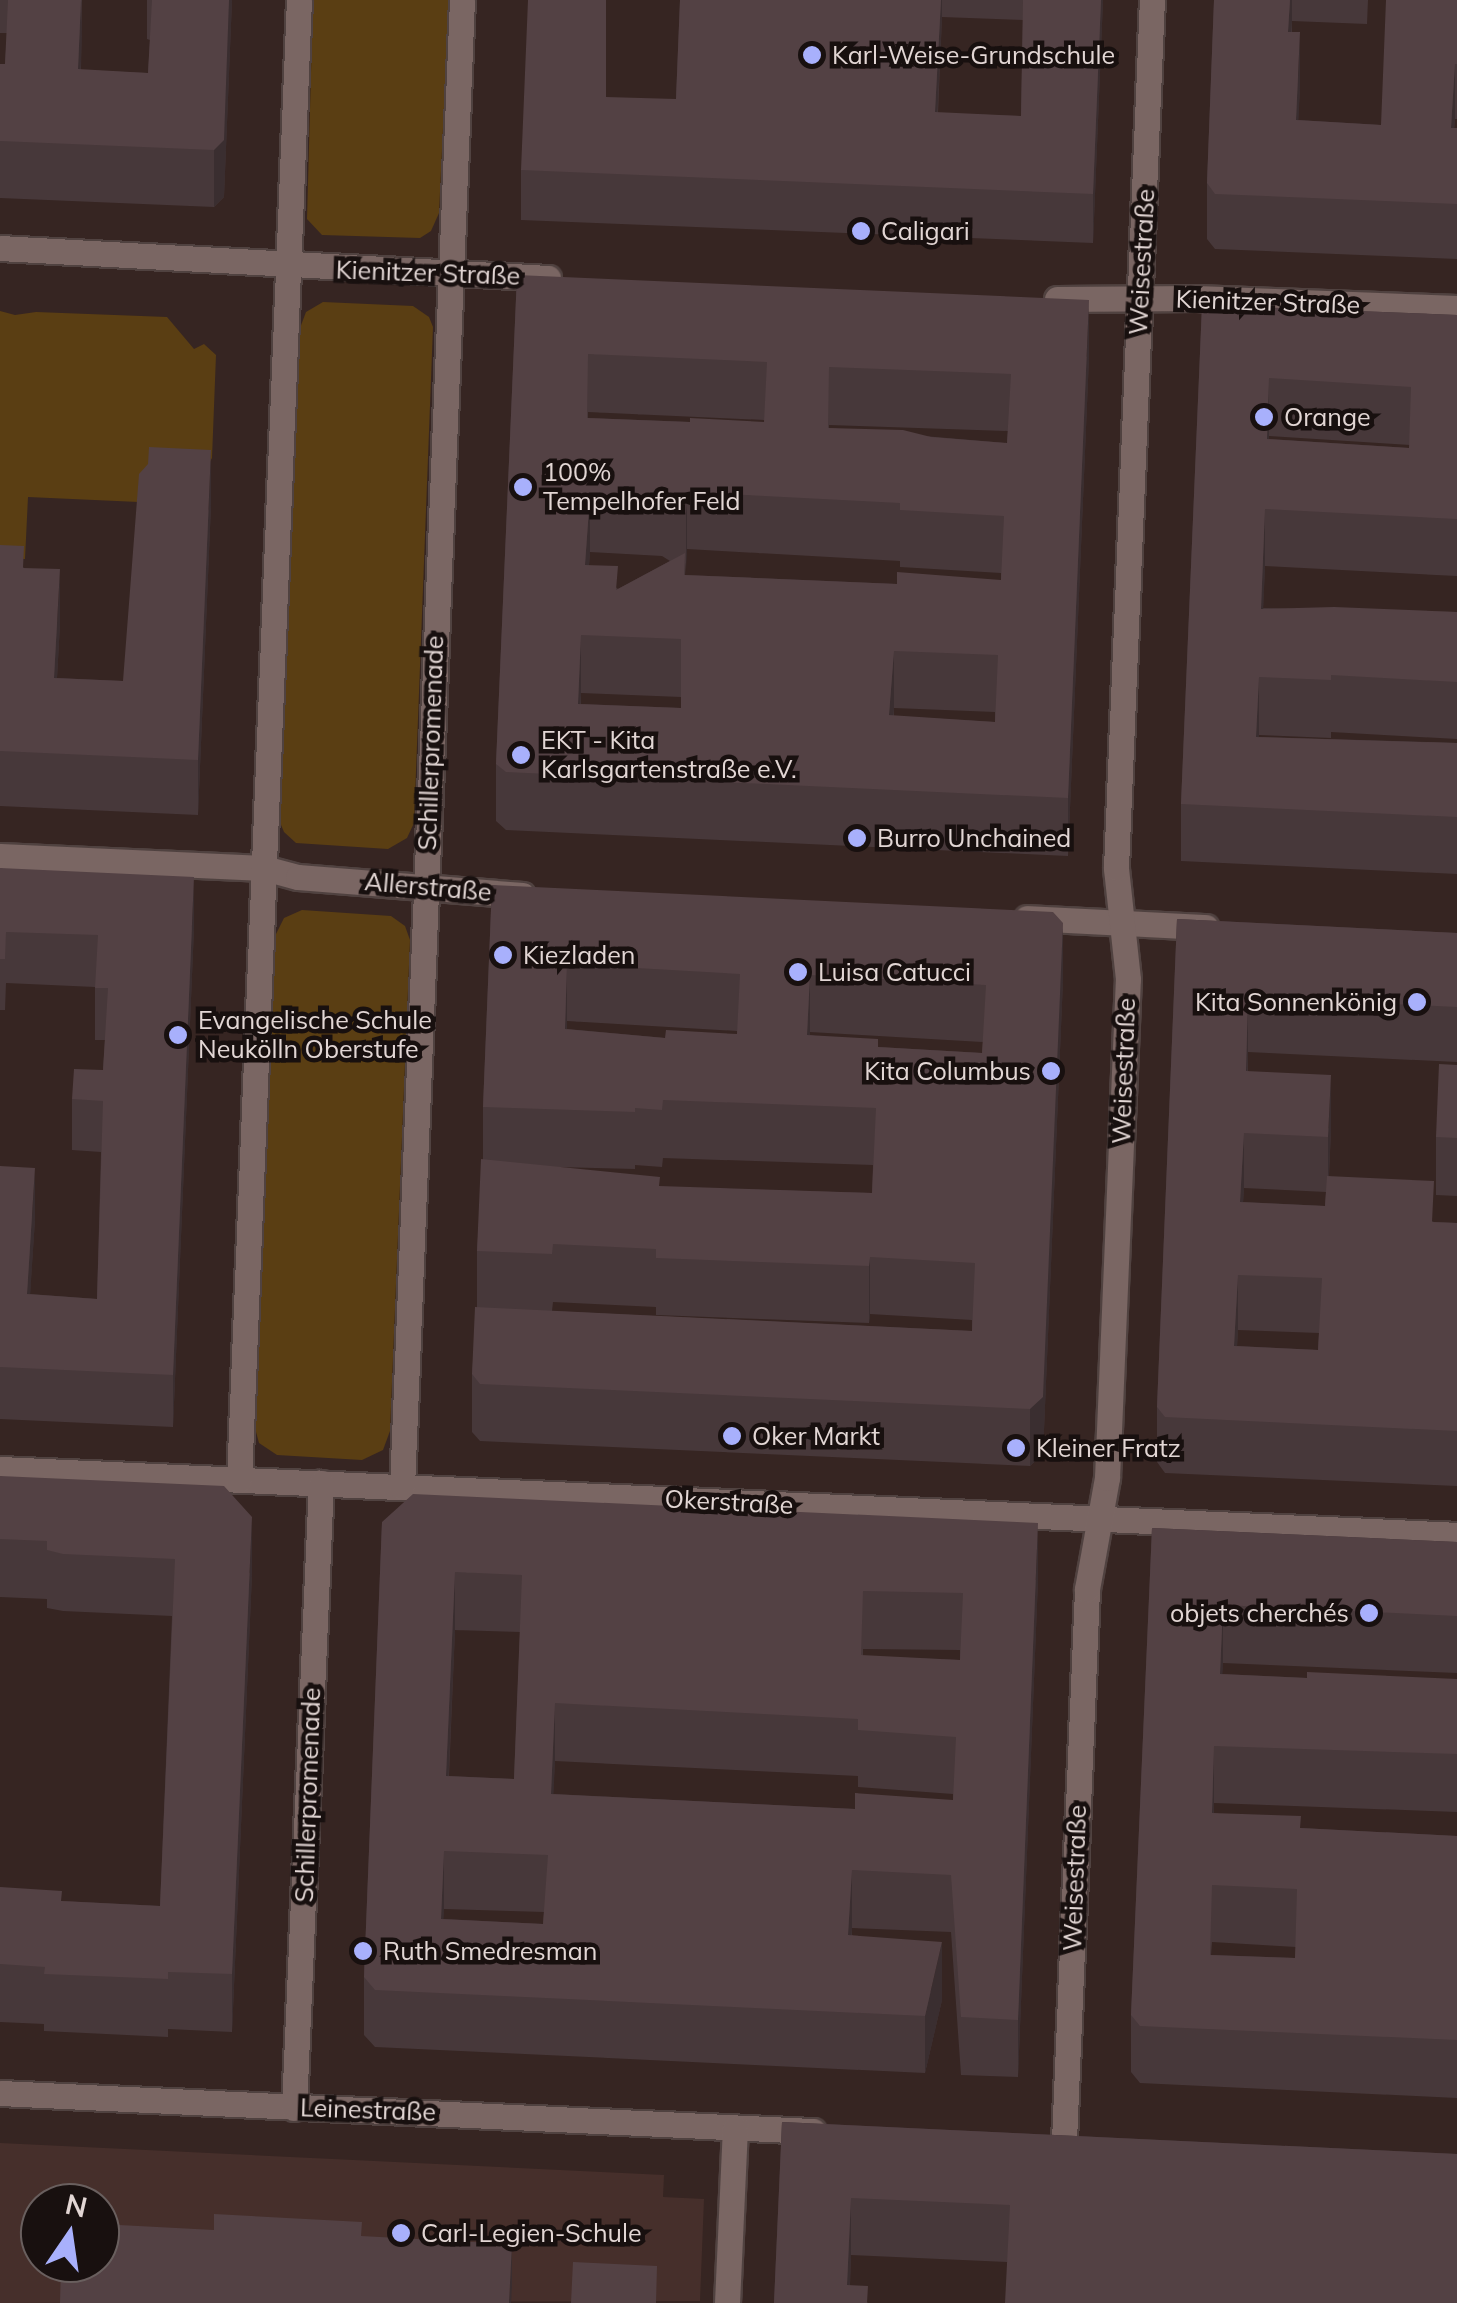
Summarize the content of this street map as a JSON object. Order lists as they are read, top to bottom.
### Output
{
  "streets": {
    "street": [
      "Weisestraße",
      "Kienitzer Straße",
      "Schillerpromenade",
      "Allerstraße",
      "Okerstraße",
      "Leinestraße"
    ]
  },
  "crossings": [
    ["Weisestraße", "Kienitzer Straße"],
    ["Weisestraße", "Okerstraße"],
    ["Kienitzer Straße", "Schillerpromenade"],
    ["Schillerpromenade", "Allerstraße"],
    ["Schillerpromenade", "Okerstraße"],
    ["Schillerpromenade", "Leinestraße"]
  ],
  "places": [
    "Karl-Weise-Grundschule",
    "Caligari",
    "Orange",
    "100% Tempelhofer Feld",
    "EKT - Kita Karlsgartenstraße e.V.",
    "Burro Unchained",
    "Kiezladen",
    "Luisa Catucci",
    "Kita Sonnenkönig",
    "Evangelische Schule Neukölln Oberstufe",
    "Kita Columbus",
    "Oker Markt",
    "Kleiner Fratz",
    "objets cherchés",
    "Ruth Smedresman",
    "Carl-Legien-Schule"
  ],
  "north": "top"
}
